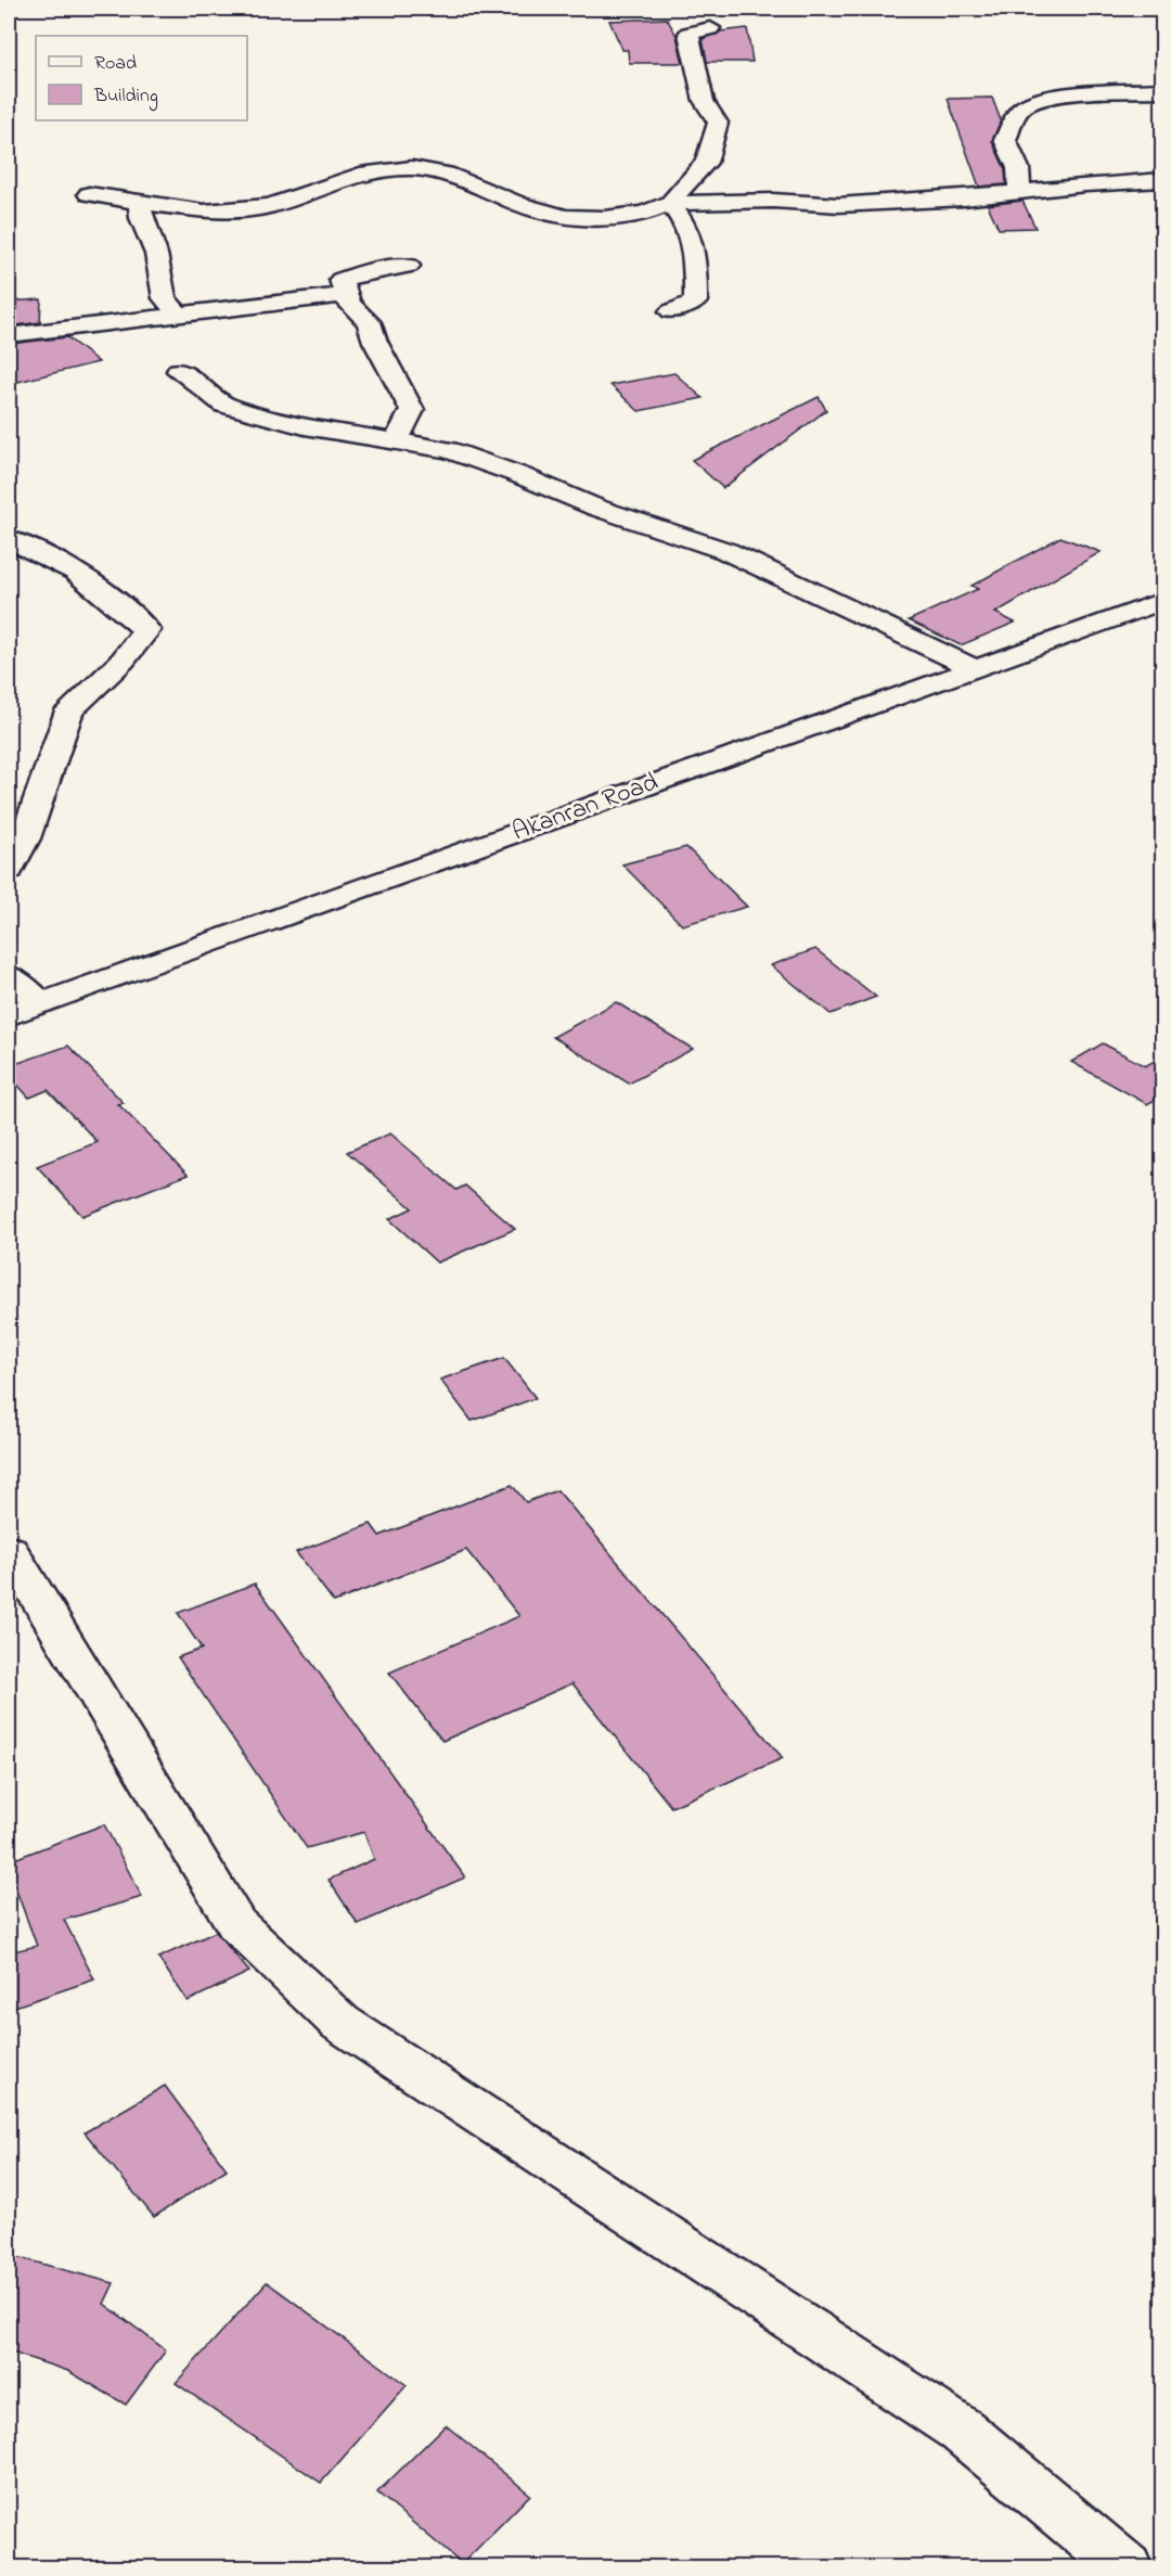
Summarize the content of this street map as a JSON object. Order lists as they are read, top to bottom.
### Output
{
  "streets": {
    "street": ["Akanran Road"]
  },
  "legend": ["Road", "Building"]
}
